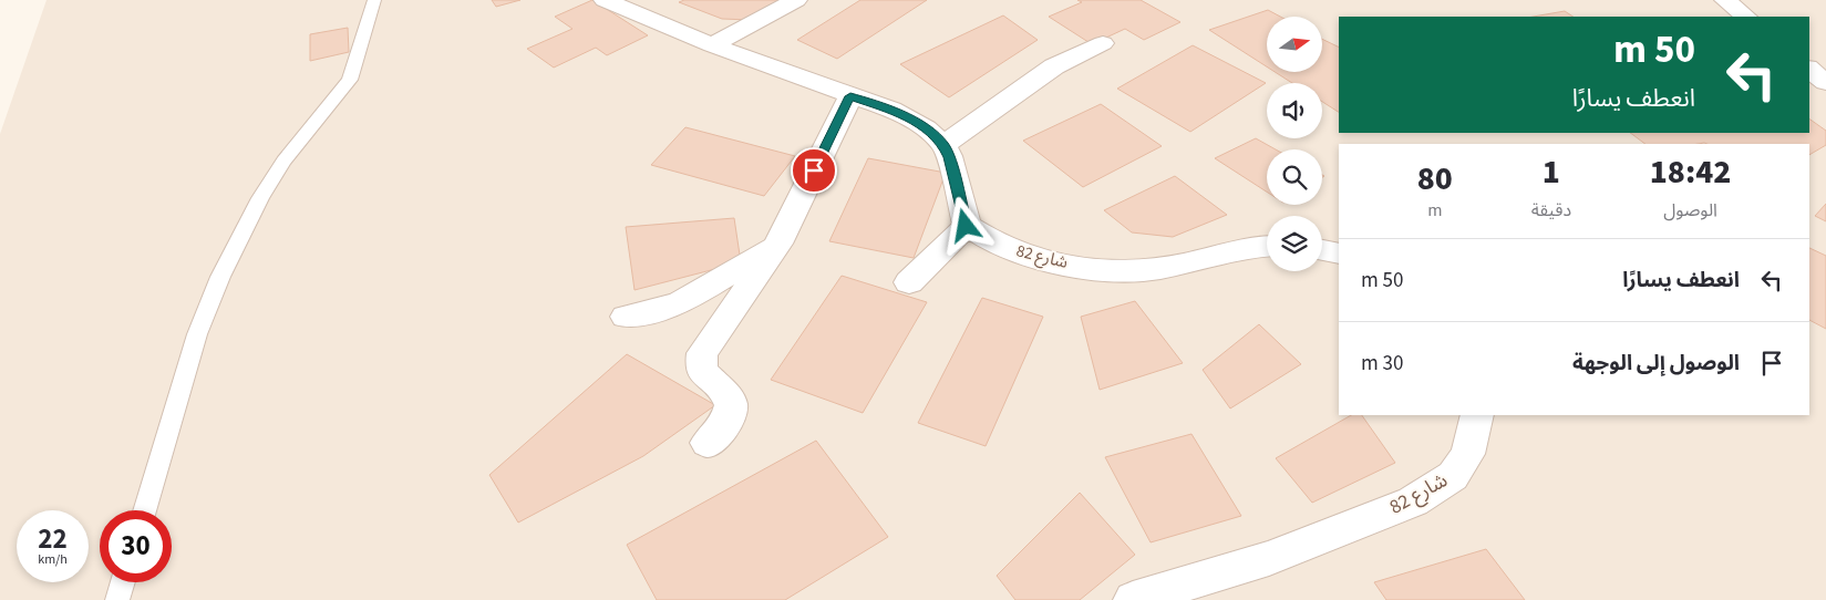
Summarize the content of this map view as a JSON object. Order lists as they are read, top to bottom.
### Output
{
  "streets": {
    "street": ["شارع 82"]
  },
  "north": "right",
  "page": {
    "turn": ["50 m", "انعطف يسارًا"],
    "eta": [
      "18:42",
      "الوصول",
      "1",
      "دقيقة",
      "80",
      "m"
    ],
    "list": [
      {
        "name": "انعطف يسارًا",
        "value": "50 m"
      },
      {
        "name": "الوصول إلى الوجهة",
        "value": "30 m"
      }
    ],
    "speed": "22 km/h",
    "limit": "30"
  }
}
